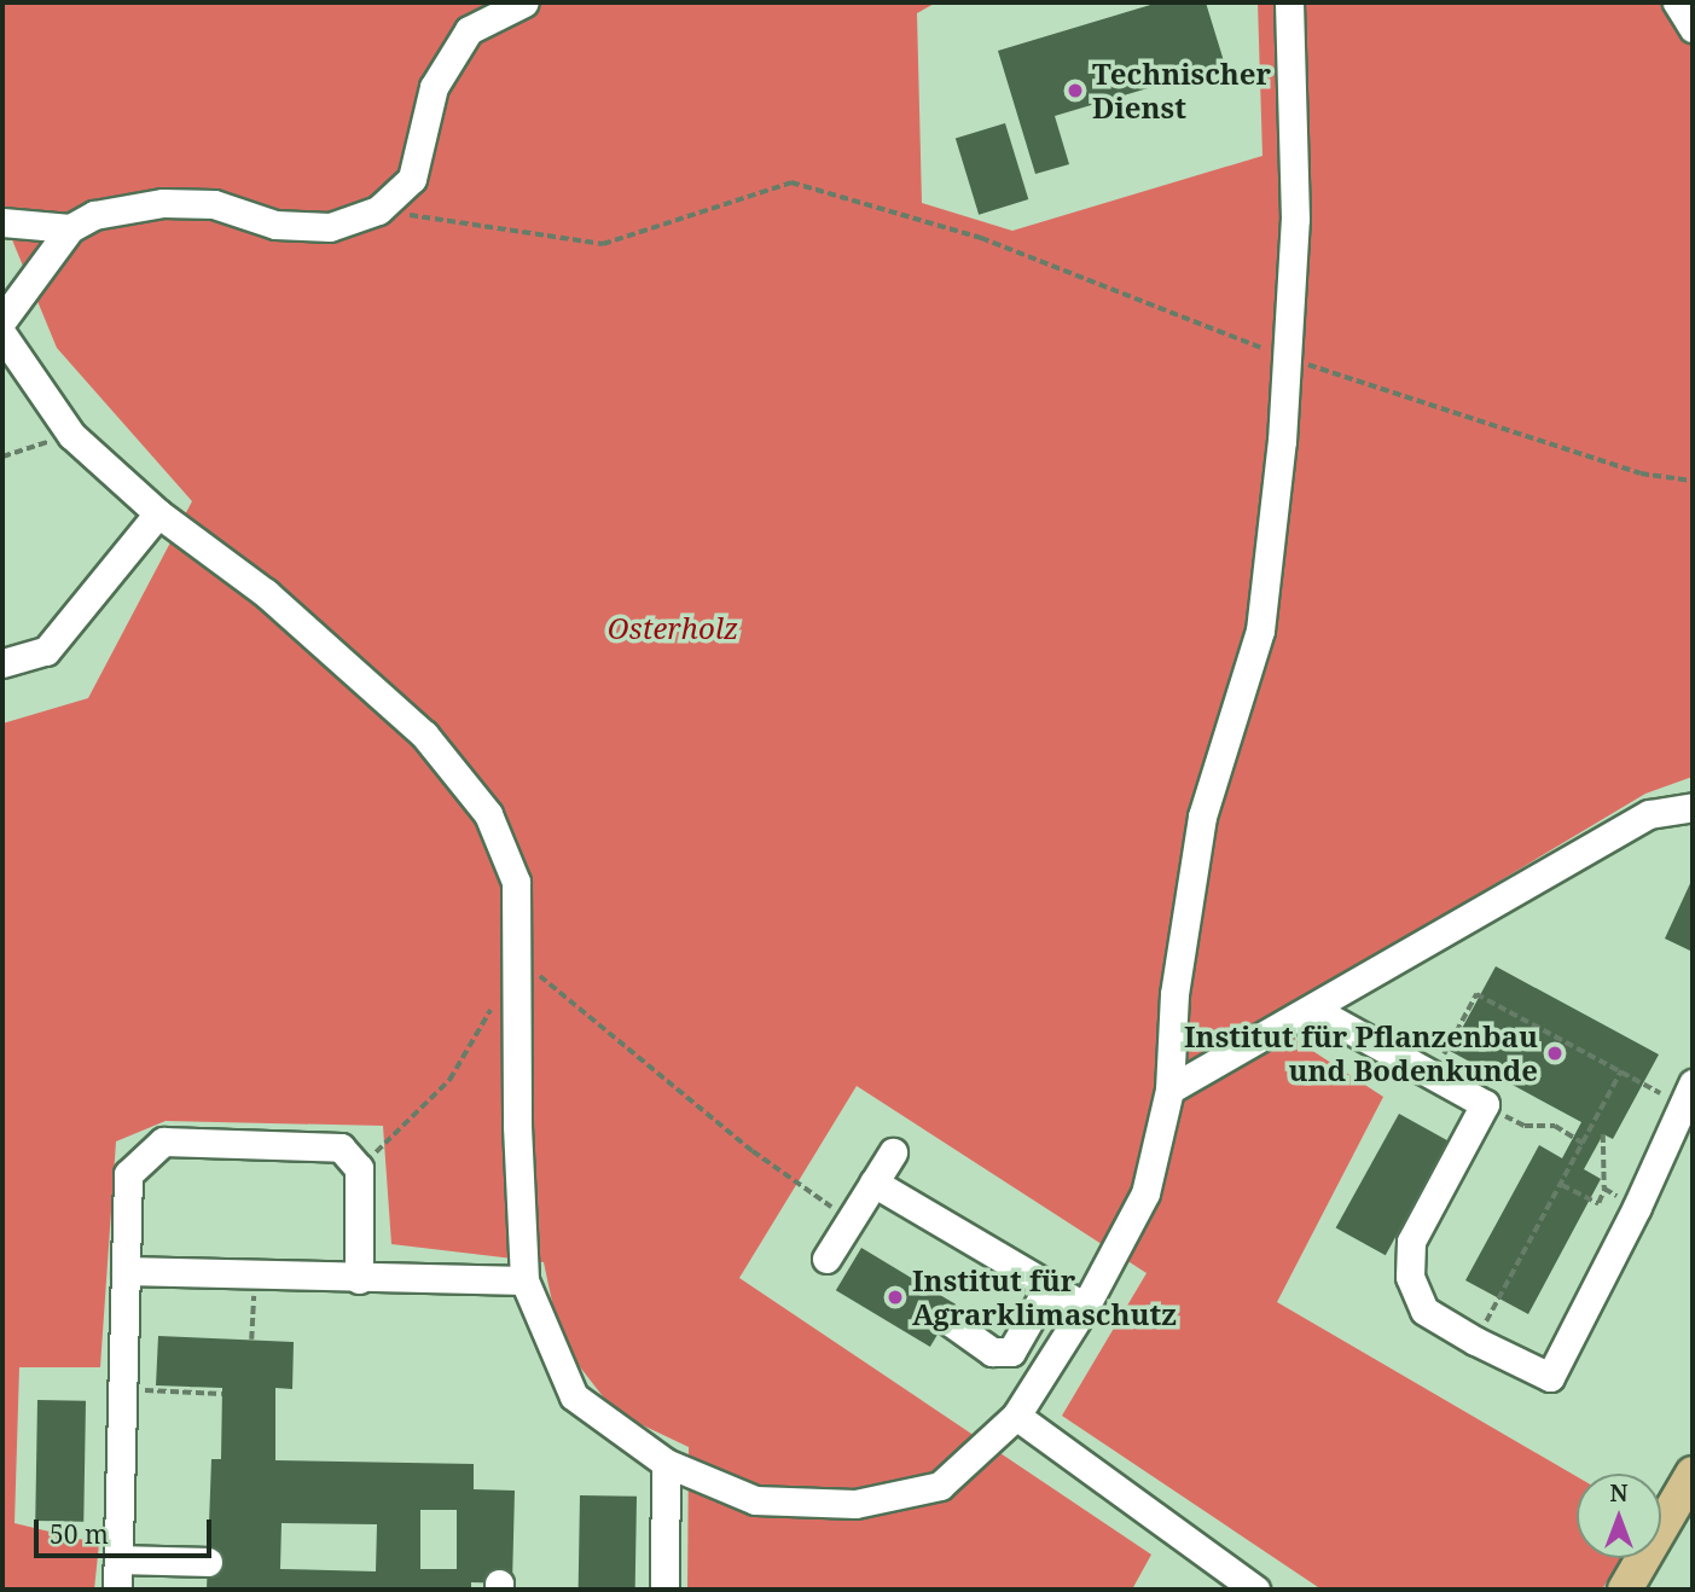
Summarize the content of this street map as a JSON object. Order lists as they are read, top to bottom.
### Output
{
  "parks": ["Osterholz"],
  "places": ["Technischer Dienst", "Institut für Pflanzenbau und Bodenkunde", "Institut für Agrarklimaschutz"],
  "scale_bar": "50 m",
  "north": "top"
}
